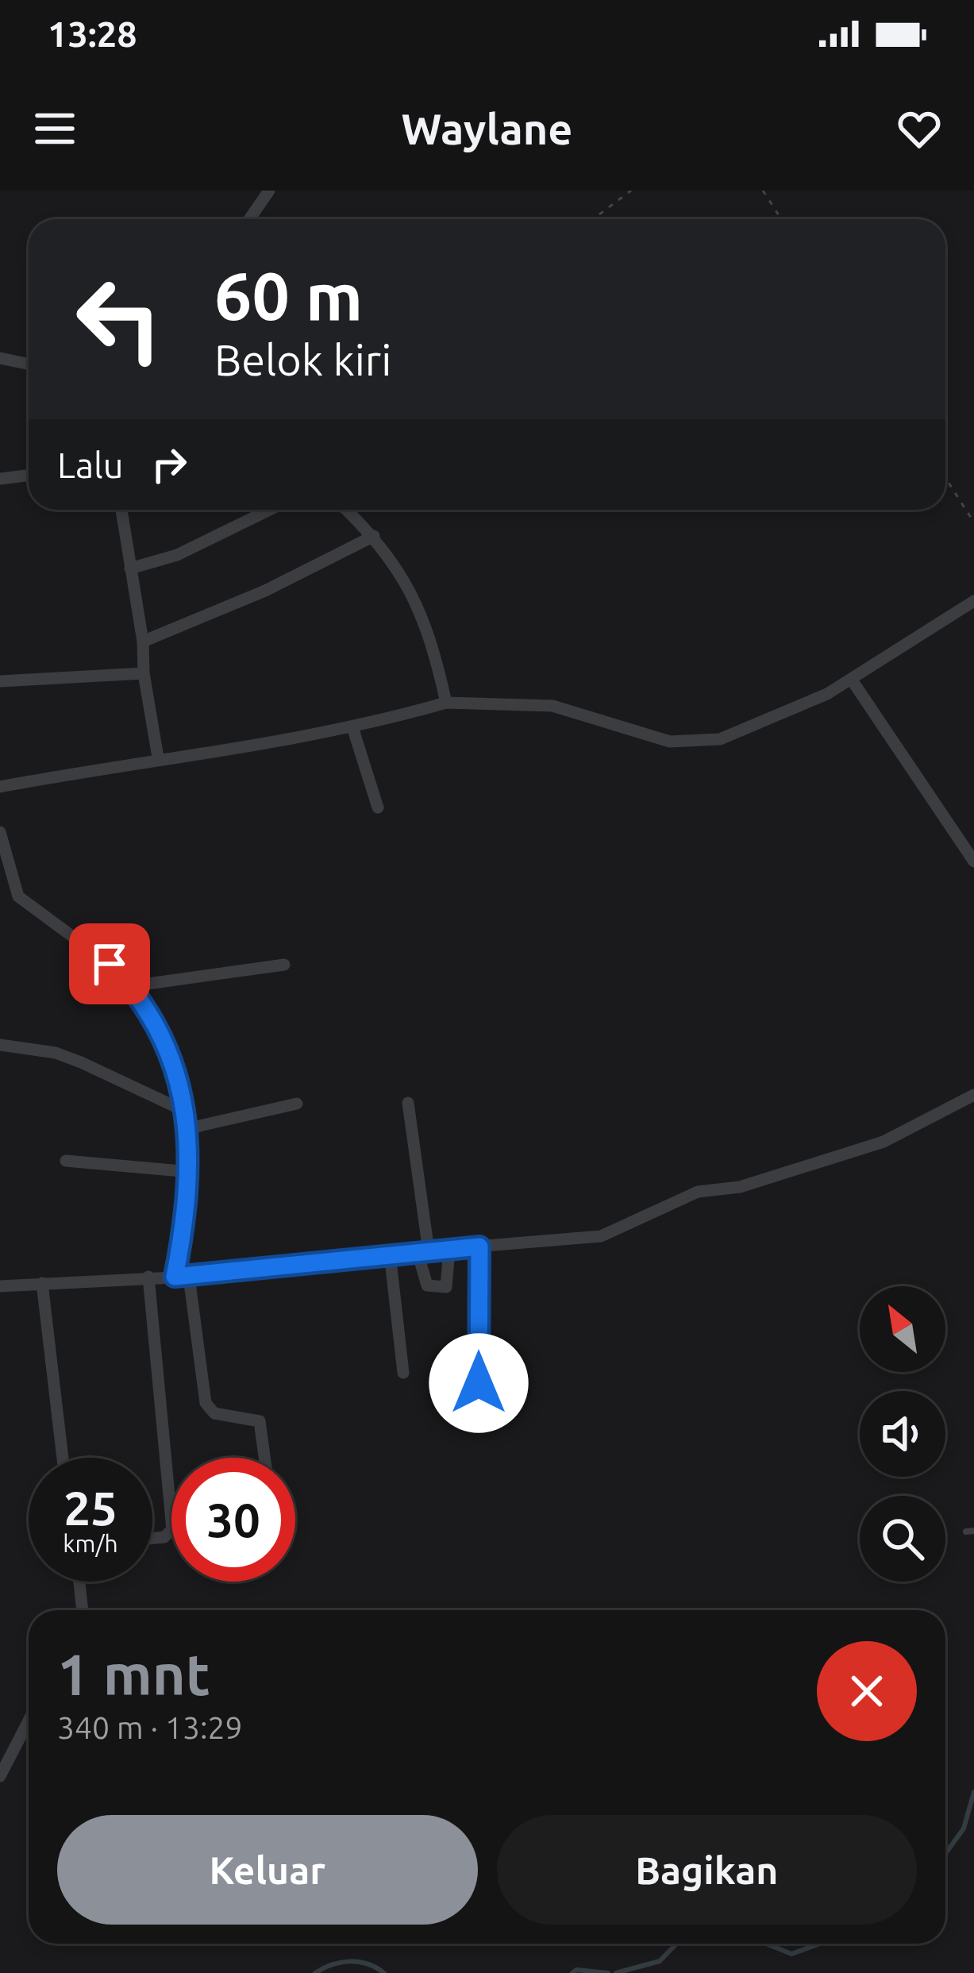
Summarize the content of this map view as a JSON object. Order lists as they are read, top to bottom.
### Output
{
  "north": "top left",
  "page": {
    "status": "13:28",
    "header": "Waylane",
    "turn": ["60 m", "Belok kiri"],
    "then": "Lalu",
    "speed": "25 km/h",
    "limit": "30",
    "heading": ["1 mnt", "340 m · 13:29"],
    "buttons": ["Keluar", "Bagikan"]
  }
}
